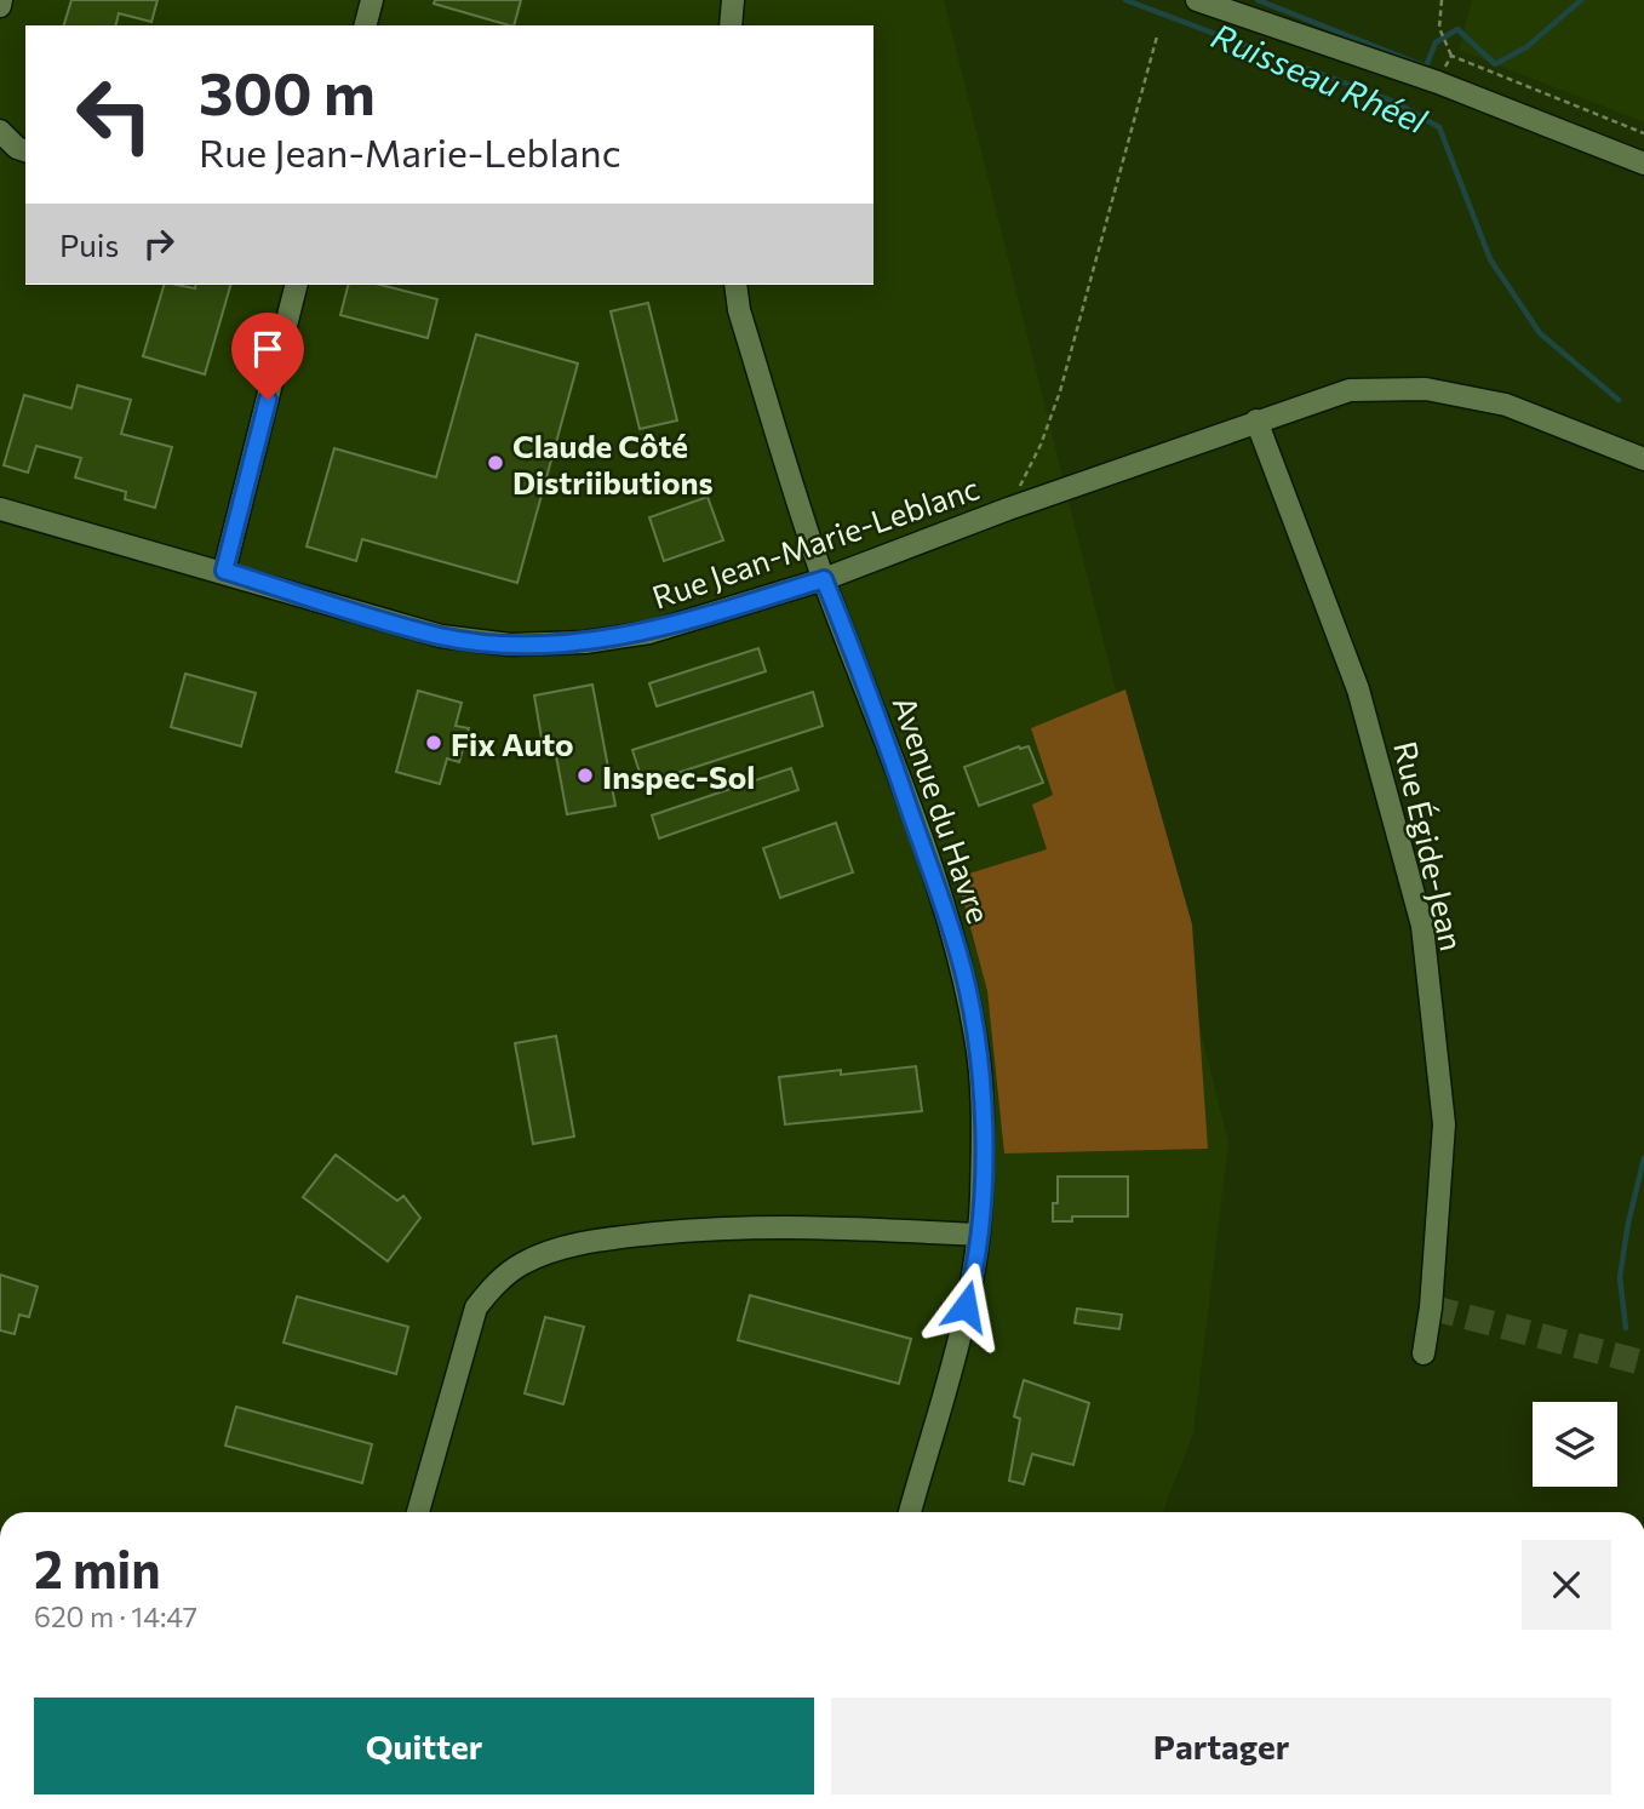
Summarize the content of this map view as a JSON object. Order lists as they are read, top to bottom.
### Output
{
  "streets": {
    "street": ["Rue Jean-Marie-Leblanc", "Avenue du Havre", "Rue Égide-Jean"]
  },
  "crossings": [
    ["Rue Jean-Marie-Leblanc", "Avenue du Havre"],
    ["Rue Jean-Marie-Leblanc", "Rue Égide-Jean"]
  ],
  "water": ["Ruisseau Rhéel"],
  "places": ["Claude Côté Distriibutions", "Fix Auto", "Inspec-Sol"],
  "page": {
    "turn": ["300 m", "Rue Jean-Marie-Leblanc"],
    "then": "Puis",
    "heading": ["2 min", "620 m · 14:47"],
    "buttons": ["Quitter", "Partager"]
  }
}
